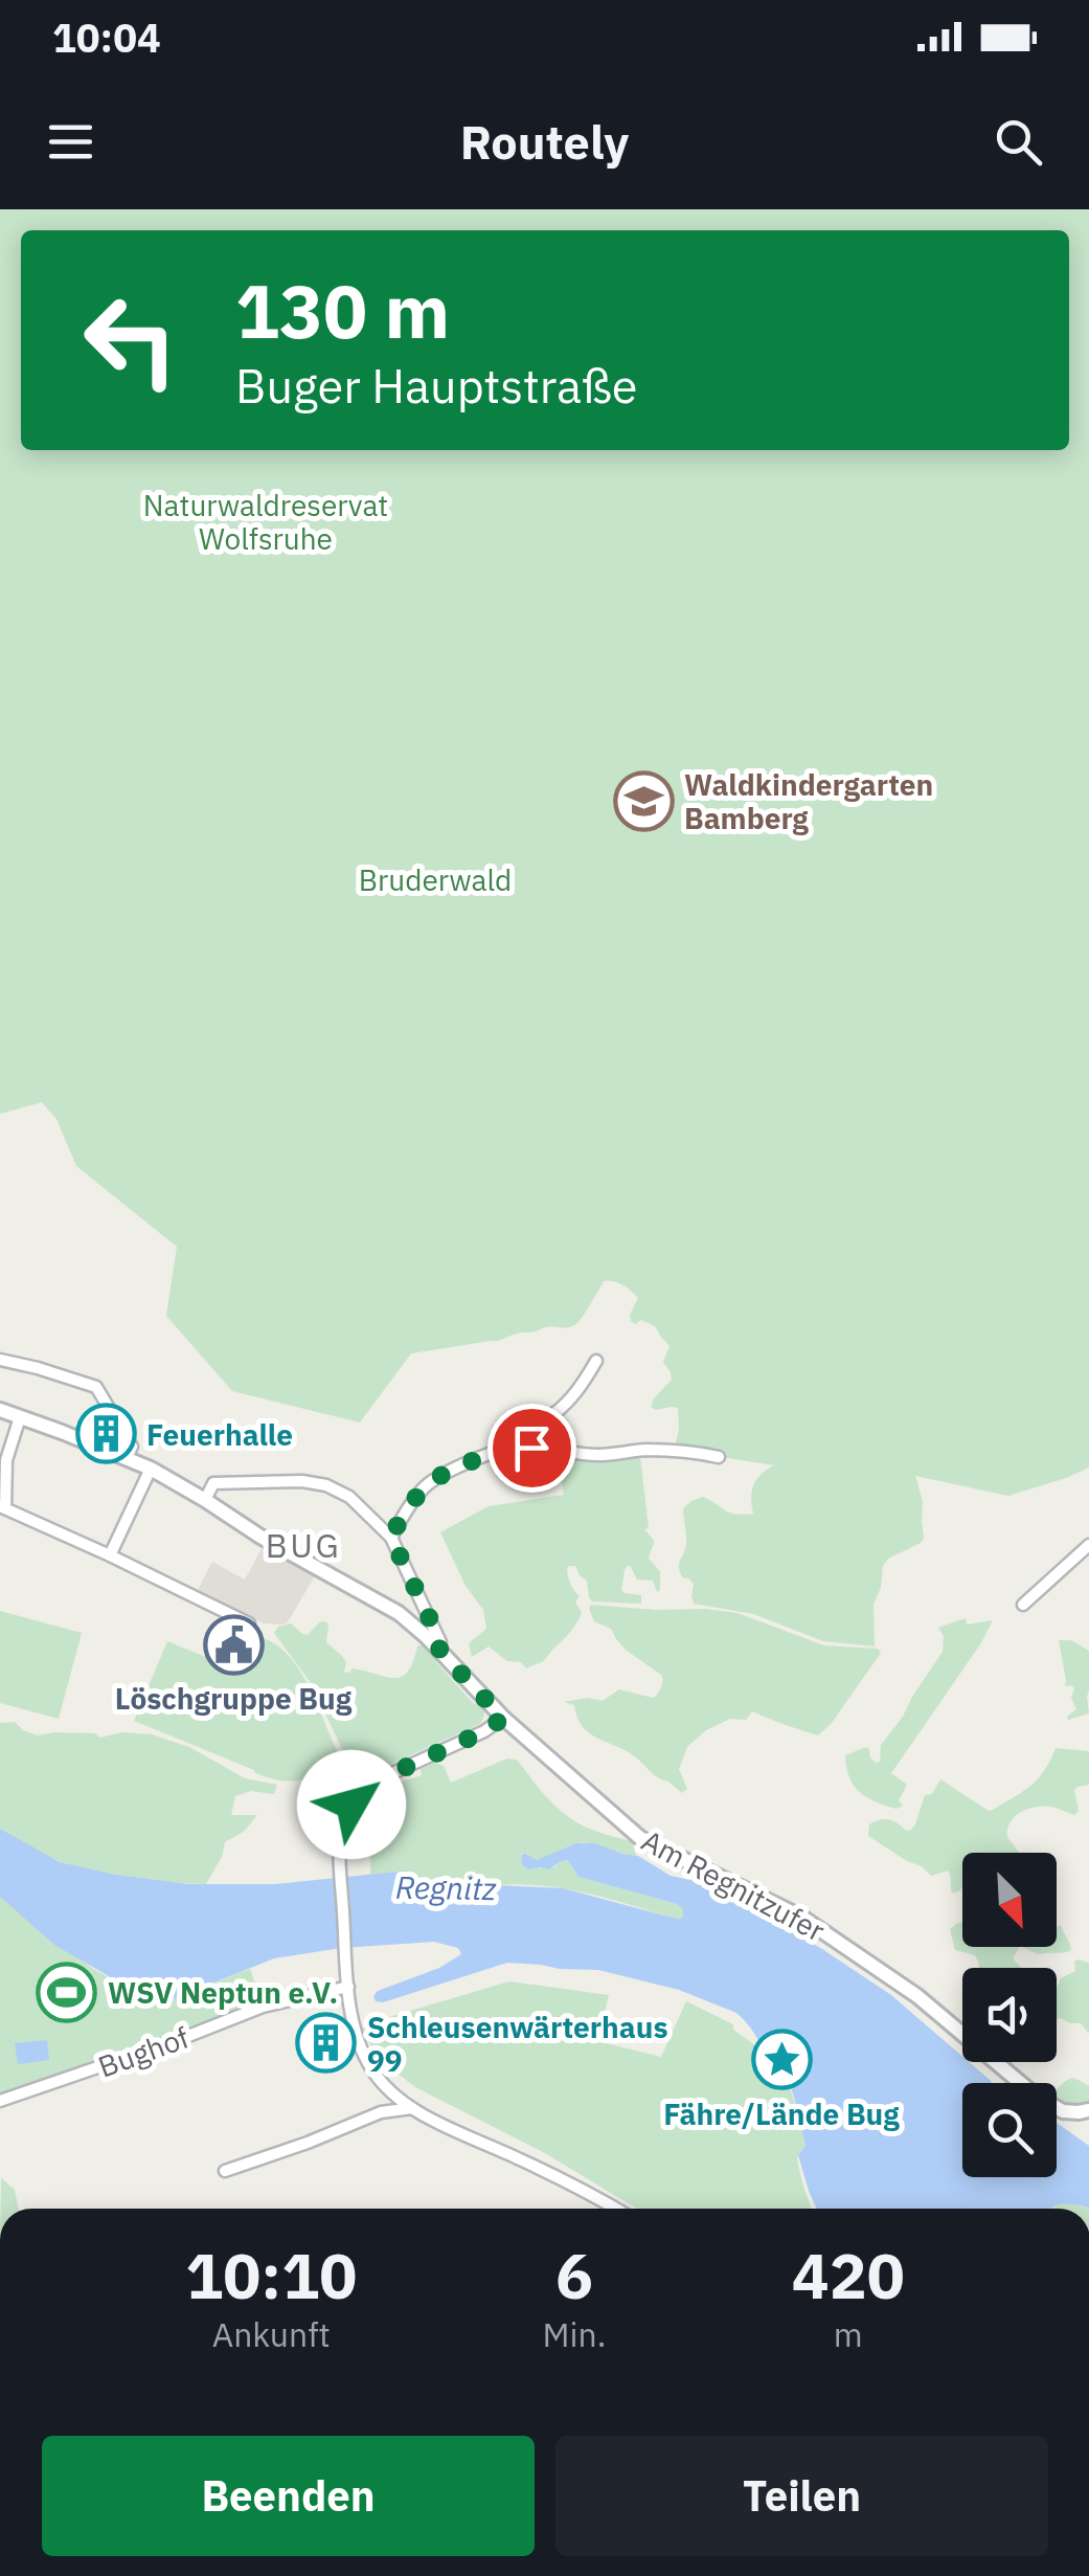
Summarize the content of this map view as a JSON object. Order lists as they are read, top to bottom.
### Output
{
  "streets": {
    "street": ["Am Regnitzufer", "Bughof"]
  },
  "districts": ["BUG"],
  "water": ["Regnitz"],
  "parks": ["Naturwaldreservat Wolfsruhe", "Bruderwald"],
  "places": {
    "school or university": ["Waldkindergarten Bamberg"],
    "building": ["Feuerhalle", "Schleusenwärterhaus 99"],
    "public building": ["Löschgruppe Bug"],
    "sports": ["WSV Neptun e.V."],
    "place": ["Fähre/Lände Bug"]
  },
  "north": "bottom right",
  "page": {
    "status": "10:04",
    "header": "Routely",
    "turn": ["130 m", "Buger Hauptstraße"],
    "eta": [
      "10:10",
      "Ankunft",
      "6",
      "Min.",
      "420",
      "m"
    ],
    "buttons": ["Beenden", "Teilen"]
  }
}
